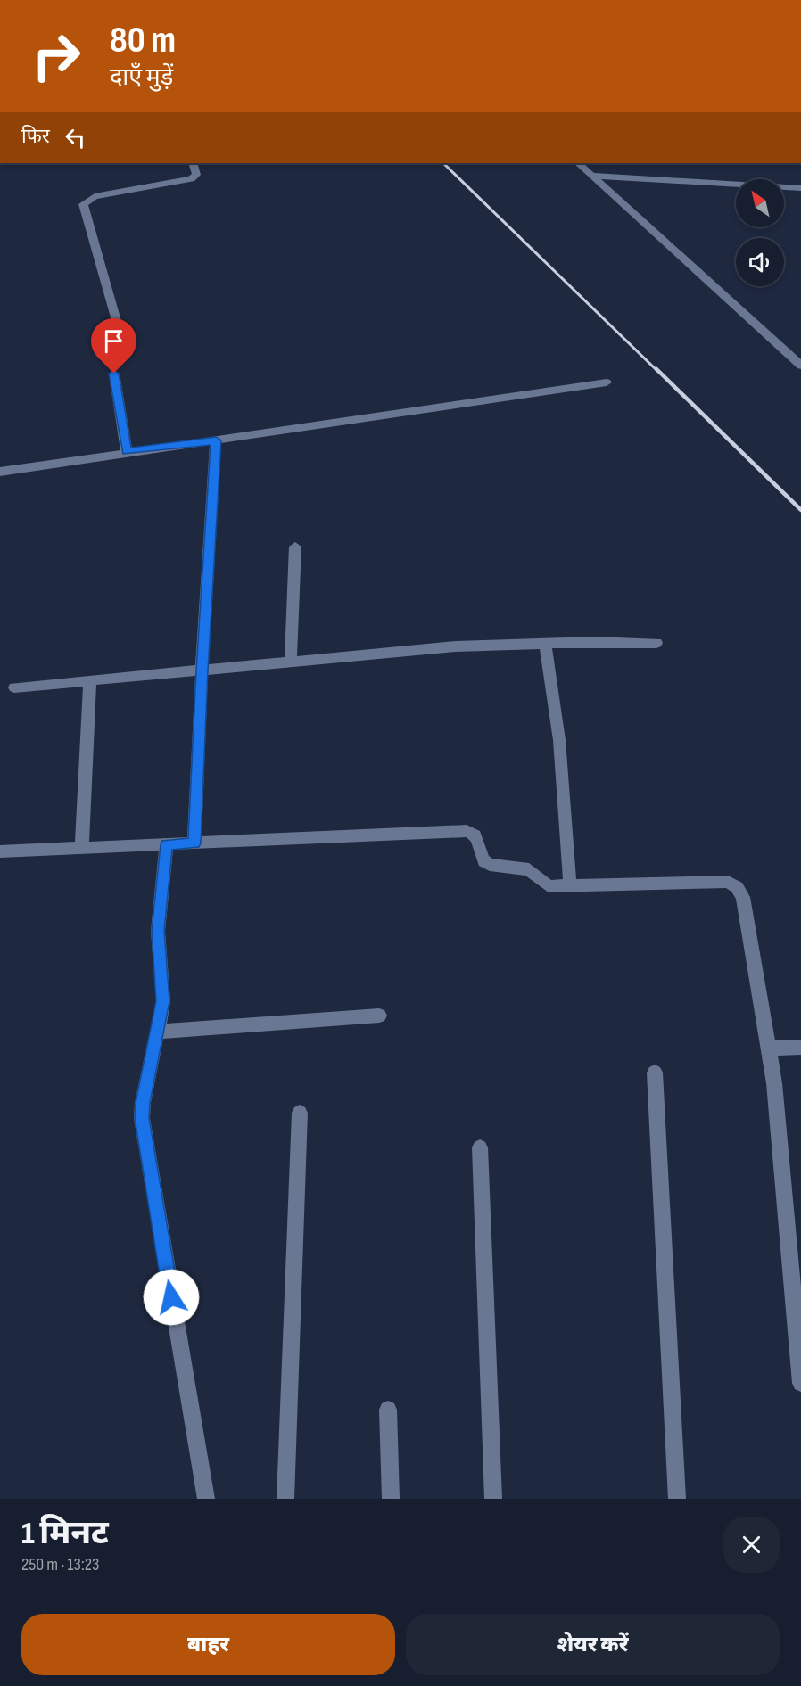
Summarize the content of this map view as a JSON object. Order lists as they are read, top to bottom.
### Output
{
  "north": "top left",
  "page": {
    "turn": ["80 m", "दाएँ मुड़ें"],
    "then": "फिर",
    "heading": ["1 मिनट", "250 m · 13:23"],
    "buttons": ["बाहर", "शेयर करें"]
  }
}
